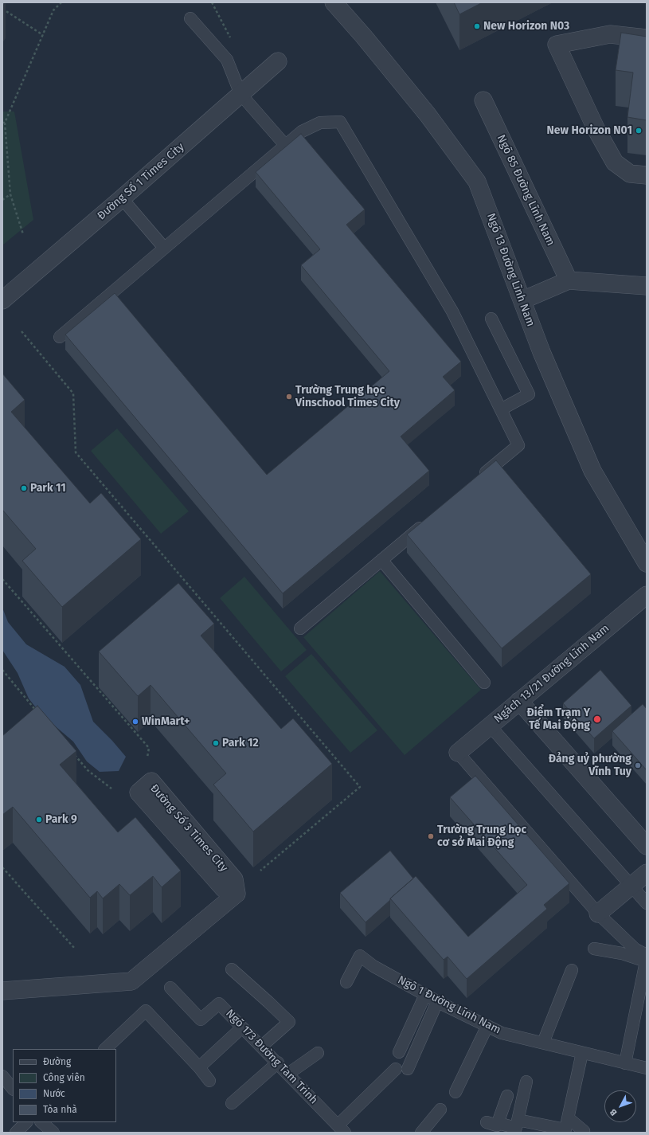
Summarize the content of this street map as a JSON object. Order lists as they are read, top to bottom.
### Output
{
  "streets": {
    "street": [
      "Đường Số 1 Times City",
      "Ngõ 85 Đường Lĩnh Nam",
      "Ngõ 13 Đường Lĩnh Nam",
      "Ngách 13/21 Đường Lĩnh Nam",
      "Đường Số 3 Times City"
    ],
    "lane": ["Ngõ 1 Đường Lĩnh Nam", "Ngõ 173 Đường Tam Trinh"]
  },
  "places": [
    "New Horizon N03",
    "New Horizon N01",
    "Trường Trung học Vinschool Times City",
    "Park 11",
    "Điểm Trạm Y Tế Mai Động",
    "WinMart+",
    "Park 12",
    "Đảng uỷ phường Vĩnh Tuy",
    "Park 9",
    "Trường Trung học cơ sở Mai Động"
  ],
  "legend": [
    "Đường",
    "Công viên",
    "Nước",
    "Tòa nhà"
  ],
  "north": "bottom left"
}
